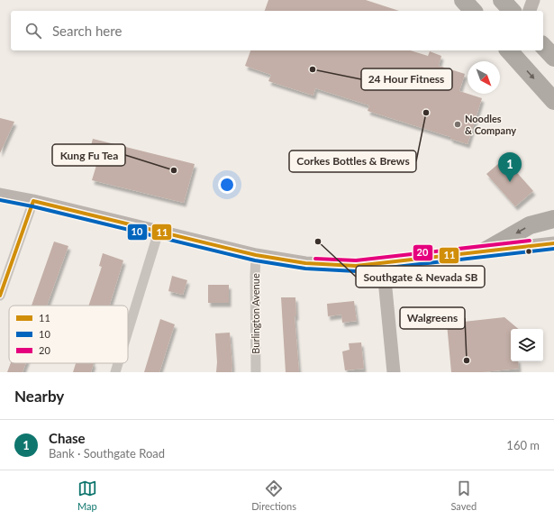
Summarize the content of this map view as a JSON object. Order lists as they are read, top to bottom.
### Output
{
  "streets": {
    "street": ["Burlington Avenue"]
  },
  "places": [
    "24 Hour Fitness",
    "Corkes Bottles & Brews",
    "Noodles & Company",
    "Kung Fu Tea",
    "Southgate & Nevada SB",
    "Walgreens"
  ],
  "lines": ["transit line 10", "transit line 11", "transit line 20"],
  "legend": ["11", "10", "20"],
  "north": "bottom right",
  "page": {
    "search": "Search here",
    "pins": "1",
    "heading": "Nearby",
    "list": [
      {
        "mark": "1",
        "name": "Chase",
        "note": "Bank · Southgate Road",
        "value": "160 m"
      }
    ],
    "nav": ["Map", "Directions", "Saved"]
  }
}
